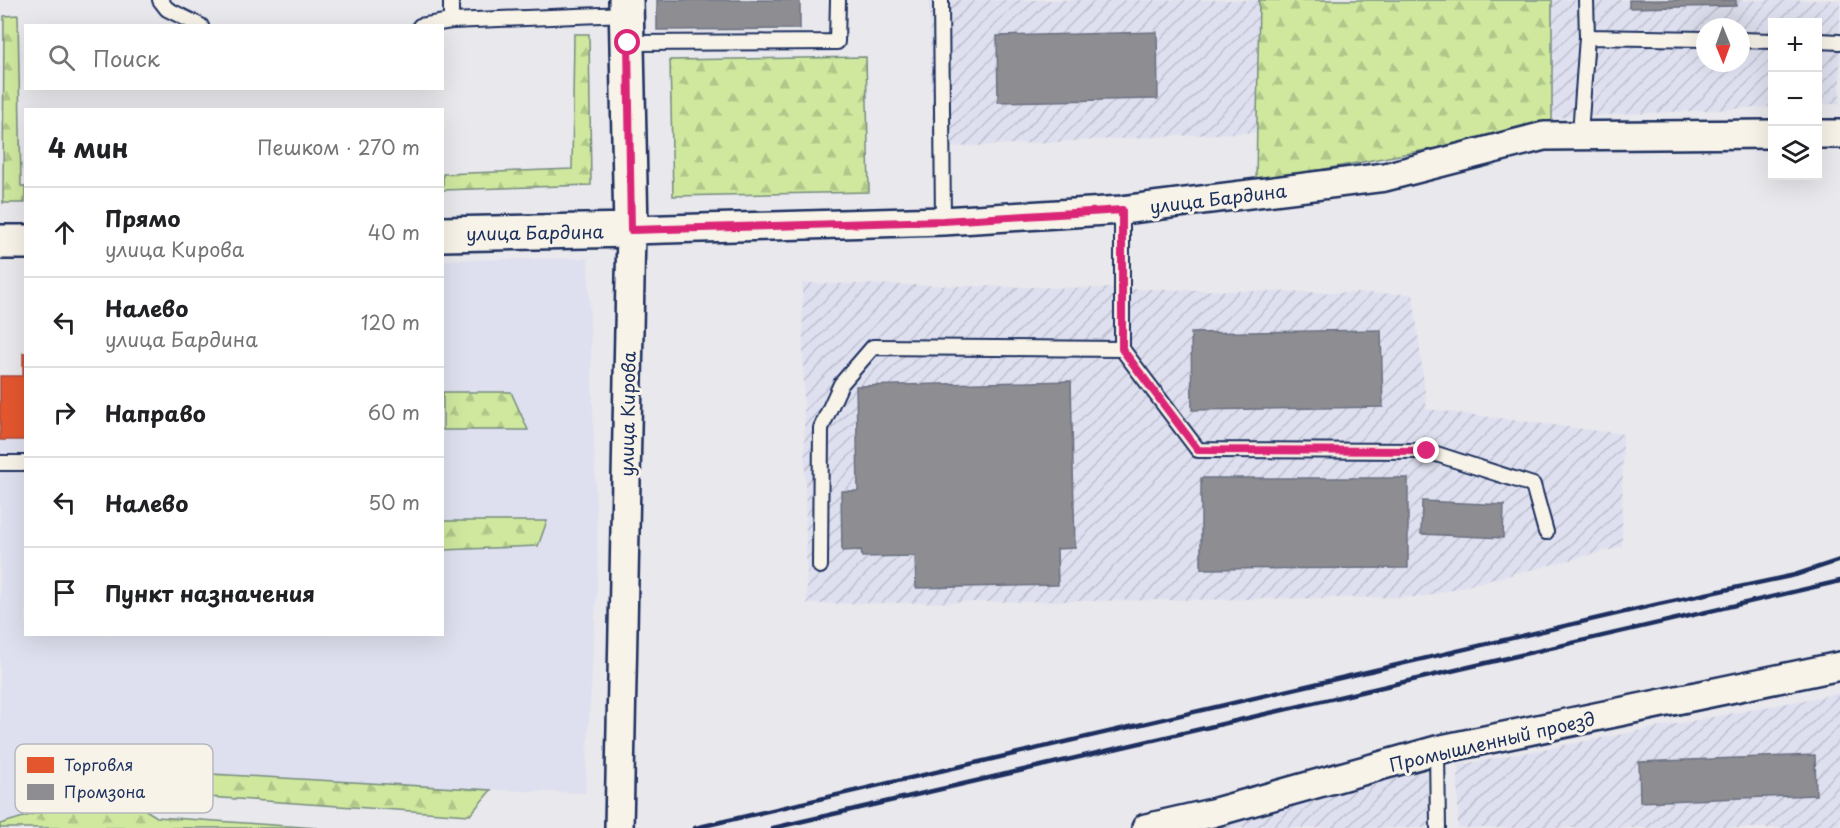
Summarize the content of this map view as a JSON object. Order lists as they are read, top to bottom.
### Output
{
  "streets": {
    "street": ["улица Бардина", "улица Кирова", "Промышленный проезд"]
  },
  "crossings": [
    ["улица Бардина", "улица Кирова"]
  ],
  "legend": ["Торговля", "Промзона"],
  "north": "bottom",
  "page": {
    "map_buttons": ["+", "−"],
    "search": "Поиск",
    "heading": ["4 мин", "Пешком · 270 m"],
    "list": [
      ["Прямо", "улица Кирова", "40 m"],
      ["Налево", "улица Бардина", "120 m"],
      ["Направо", "60 m"],
      ["Налево", "50 m"],
      "Пункт назначения"
    ]
  }
}
